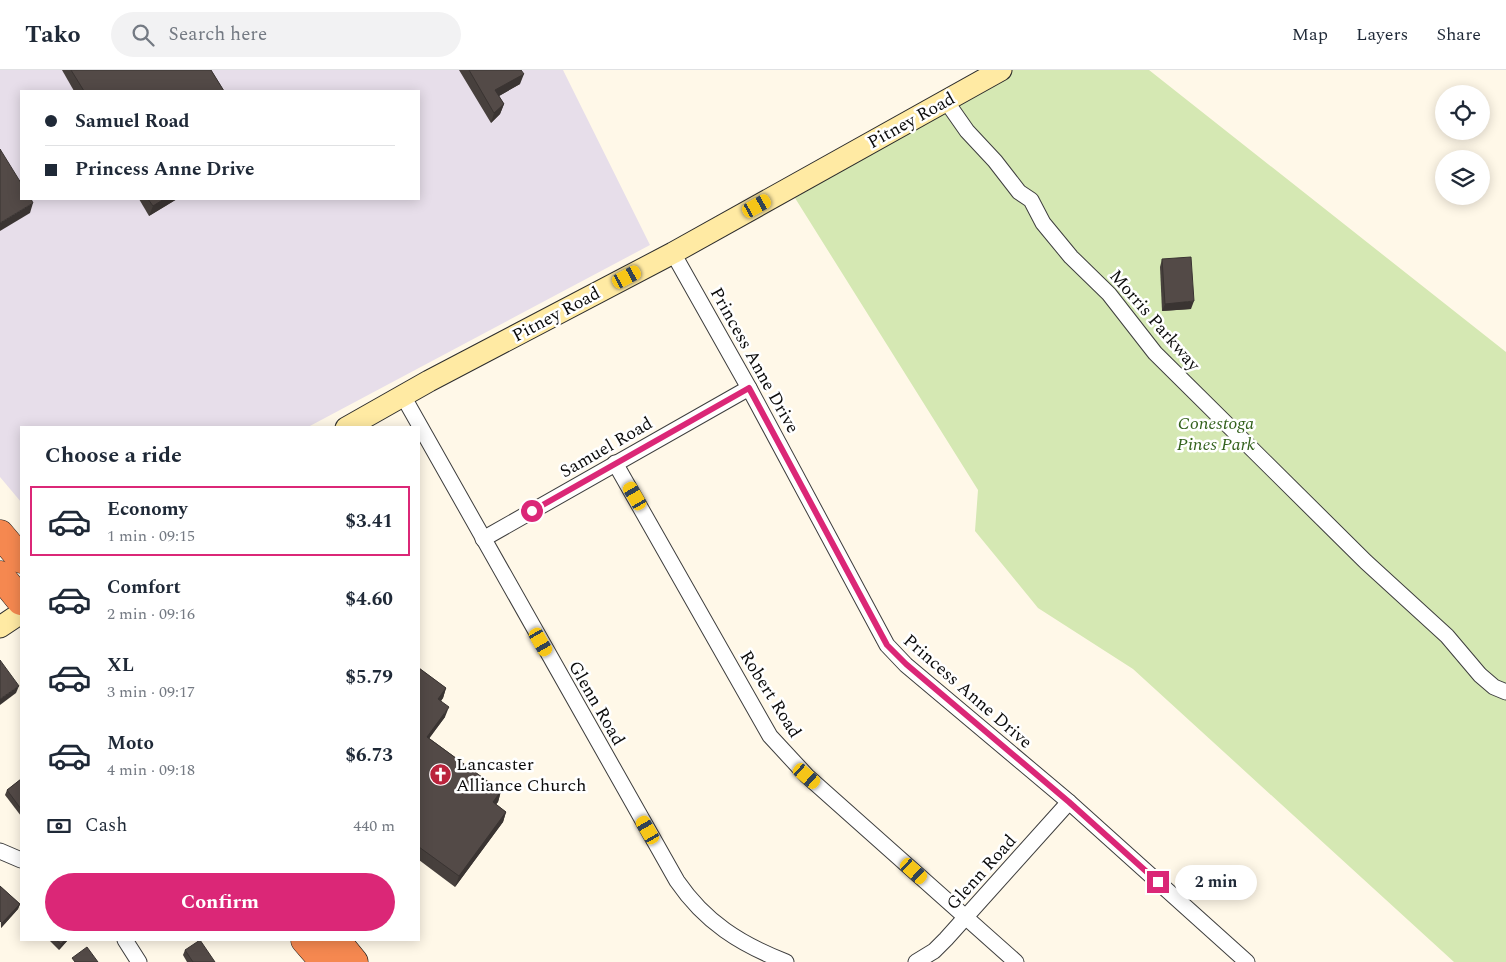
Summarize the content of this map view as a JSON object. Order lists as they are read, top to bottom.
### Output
{
  "streets": {
    "main road": ["Pitney Road"],
    "street": [
      "Morris Parkway",
      "Princess Anne Drive",
      "Samuel Road",
      "Robert Road",
      "Glenn Road"
    ]
  },
  "crossings": [
    ["Pitney Road", "Morris Parkway"],
    ["Pitney Road", "Princess Anne Drive"],
    ["Pitney Road", "Glenn Road"],
    ["Princess Anne Drive", "Samuel Road"],
    ["Princess Anne Drive", "Glenn Road"],
    ["Samuel Road", "Robert Road"],
    ["Samuel Road", "Glenn Road"],
    ["Robert Road", "Glenn Road"]
  ],
  "parks": ["Conestoga Pines Park"],
  "places": {
    "church": ["Lancaster Alliance Church"]
  },
  "page": {
    "header": "Tako",
    "search": "Search here",
    "nav": ["Map", "Layers", "Share"],
    "banner": ["Samuel Road", "Princess Anne Drive"],
    "heading": "Choose a ride",
    "list": [
      {
        "name": "Economy",
        "note": "1 min · 09:15",
        "value": "$3.41"
      },
      {
        "name": "Comfort",
        "note": "2 min · 09:16",
        "value": "$4.60"
      },
      {
        "name": "XL",
        "note": "3 min · 09:17",
        "value": "$5.79"
      },
      {
        "name": "Moto",
        "note": "4 min · 09:18",
        "value": "$6.73"
      }
    ],
    "pay": ["Cash", "440 m"],
    "buttons": "Confirm",
    "bubble": "2 min"
  }
}
